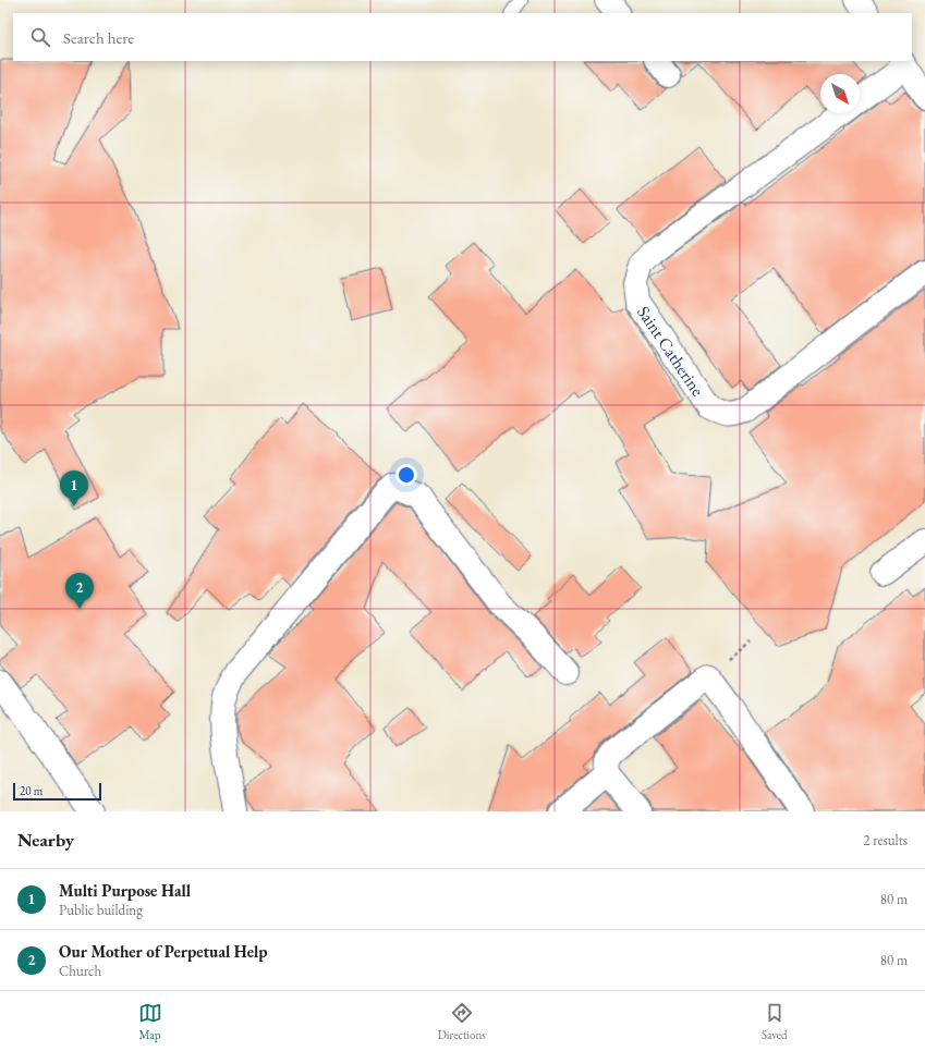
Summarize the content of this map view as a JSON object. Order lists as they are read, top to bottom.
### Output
{
  "streets": {
    "street": ["Saint Catherine"]
  },
  "scale_bar": "20 m",
  "north": "bottom right",
  "page": {
    "search": "Search here",
    "pins": ["1", "2"],
    "scale": "20 m",
    "heading": ["Nearby", "2 results"],
    "list": [
      {
        "mark": "1",
        "name": "Multi Purpose Hall",
        "note": "Public building",
        "value": "80 m"
      },
      {
        "mark": "2",
        "name": "Our Mother of Perpetual Help",
        "note": "Church",
        "value": "80 m"
      }
    ],
    "nav": ["Map", "Directions", "Saved"]
  }
}
